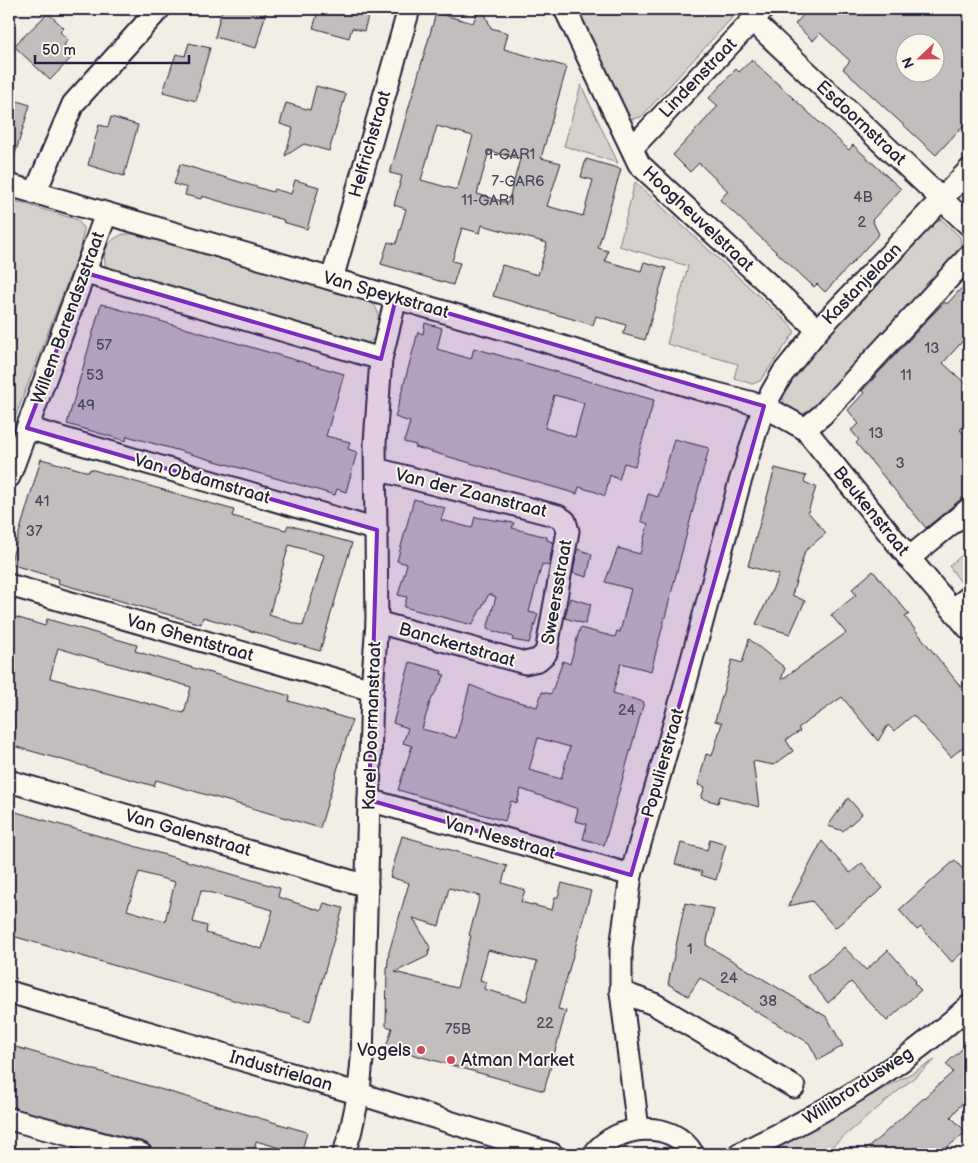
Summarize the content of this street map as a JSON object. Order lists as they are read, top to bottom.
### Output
{
  "streets": {
    "street": [
      "Lindenstraat",
      "Esdoornstraat",
      "Helfrichstraat",
      "Hoogheuvelstraat",
      "Kastanjelaan",
      "Van Speykstraat",
      "Willem Barendszstraat",
      "Van Obdamstraat",
      "Van der Zaanstraat",
      "Beukenstraat",
      "Sweersstraat",
      "Van Ghentstraat",
      "Banckertstraat",
      "Karel Doormanstraat",
      "Populierstraat",
      "Van Galenstraat",
      "Van Nesstraat",
      "Industrielaan",
      "Willibrordusweg"
    ]
  },
  "crossings": [
    ["Lindenstraat", "Esdoornstraat"],
    ["Lindenstraat", "Hoogheuvelstraat"],
    ["Esdoornstraat", "Kastanjelaan"],
    ["Helfrichstraat", "Van Speykstraat"],
    ["Hoogheuvelstraat", "Kastanjelaan"],
    ["Kastanjelaan", "Van Speykstraat"],
    ["Kastanjelaan", "Beukenstraat"],
    ["Kastanjelaan", "Populierstraat"],
    ["Van Speykstraat", "Willem Barendszstraat"],
    ["Van Speykstraat", "Beukenstraat"],
    ["Van Speykstraat", "Karel Doormanstraat"],
    ["Van Speykstraat", "Populierstraat"],
    ["Willem Barendszstraat", "Van Obdamstraat"],
    ["Van Obdamstraat", "Karel Doormanstraat"],
    ["Van der Zaanstraat", "Sweersstraat"],
    ["Van der Zaanstraat", "Karel Doormanstraat"],
    ["Beukenstraat", "Populierstraat"],
    ["Sweersstraat", "Banckertstraat"],
    ["Van Ghentstraat", "Karel Doormanstraat"],
    ["Banckertstraat", "Karel Doormanstraat"],
    ["Karel Doormanstraat", "Van Galenstraat"],
    ["Karel Doormanstraat", "Van Nesstraat"],
    ["Karel Doormanstraat", "Industrielaan"],
    ["Populierstraat", "Van Nesstraat"]
  ],
  "places": ["Vogels", "Atman Market"],
  "house_numbers": [
    "9-GAR1",
    "7-GAR6",
    "4B",
    "11-GAR1",
    "2",
    "57",
    "13",
    "53",
    "11",
    "49",
    "13",
    "3",
    "41",
    "37",
    "24",
    "1",
    "24",
    "38",
    "22",
    "75B"
  ],
  "scale_bar": "50 m",
  "north": "left"
}
